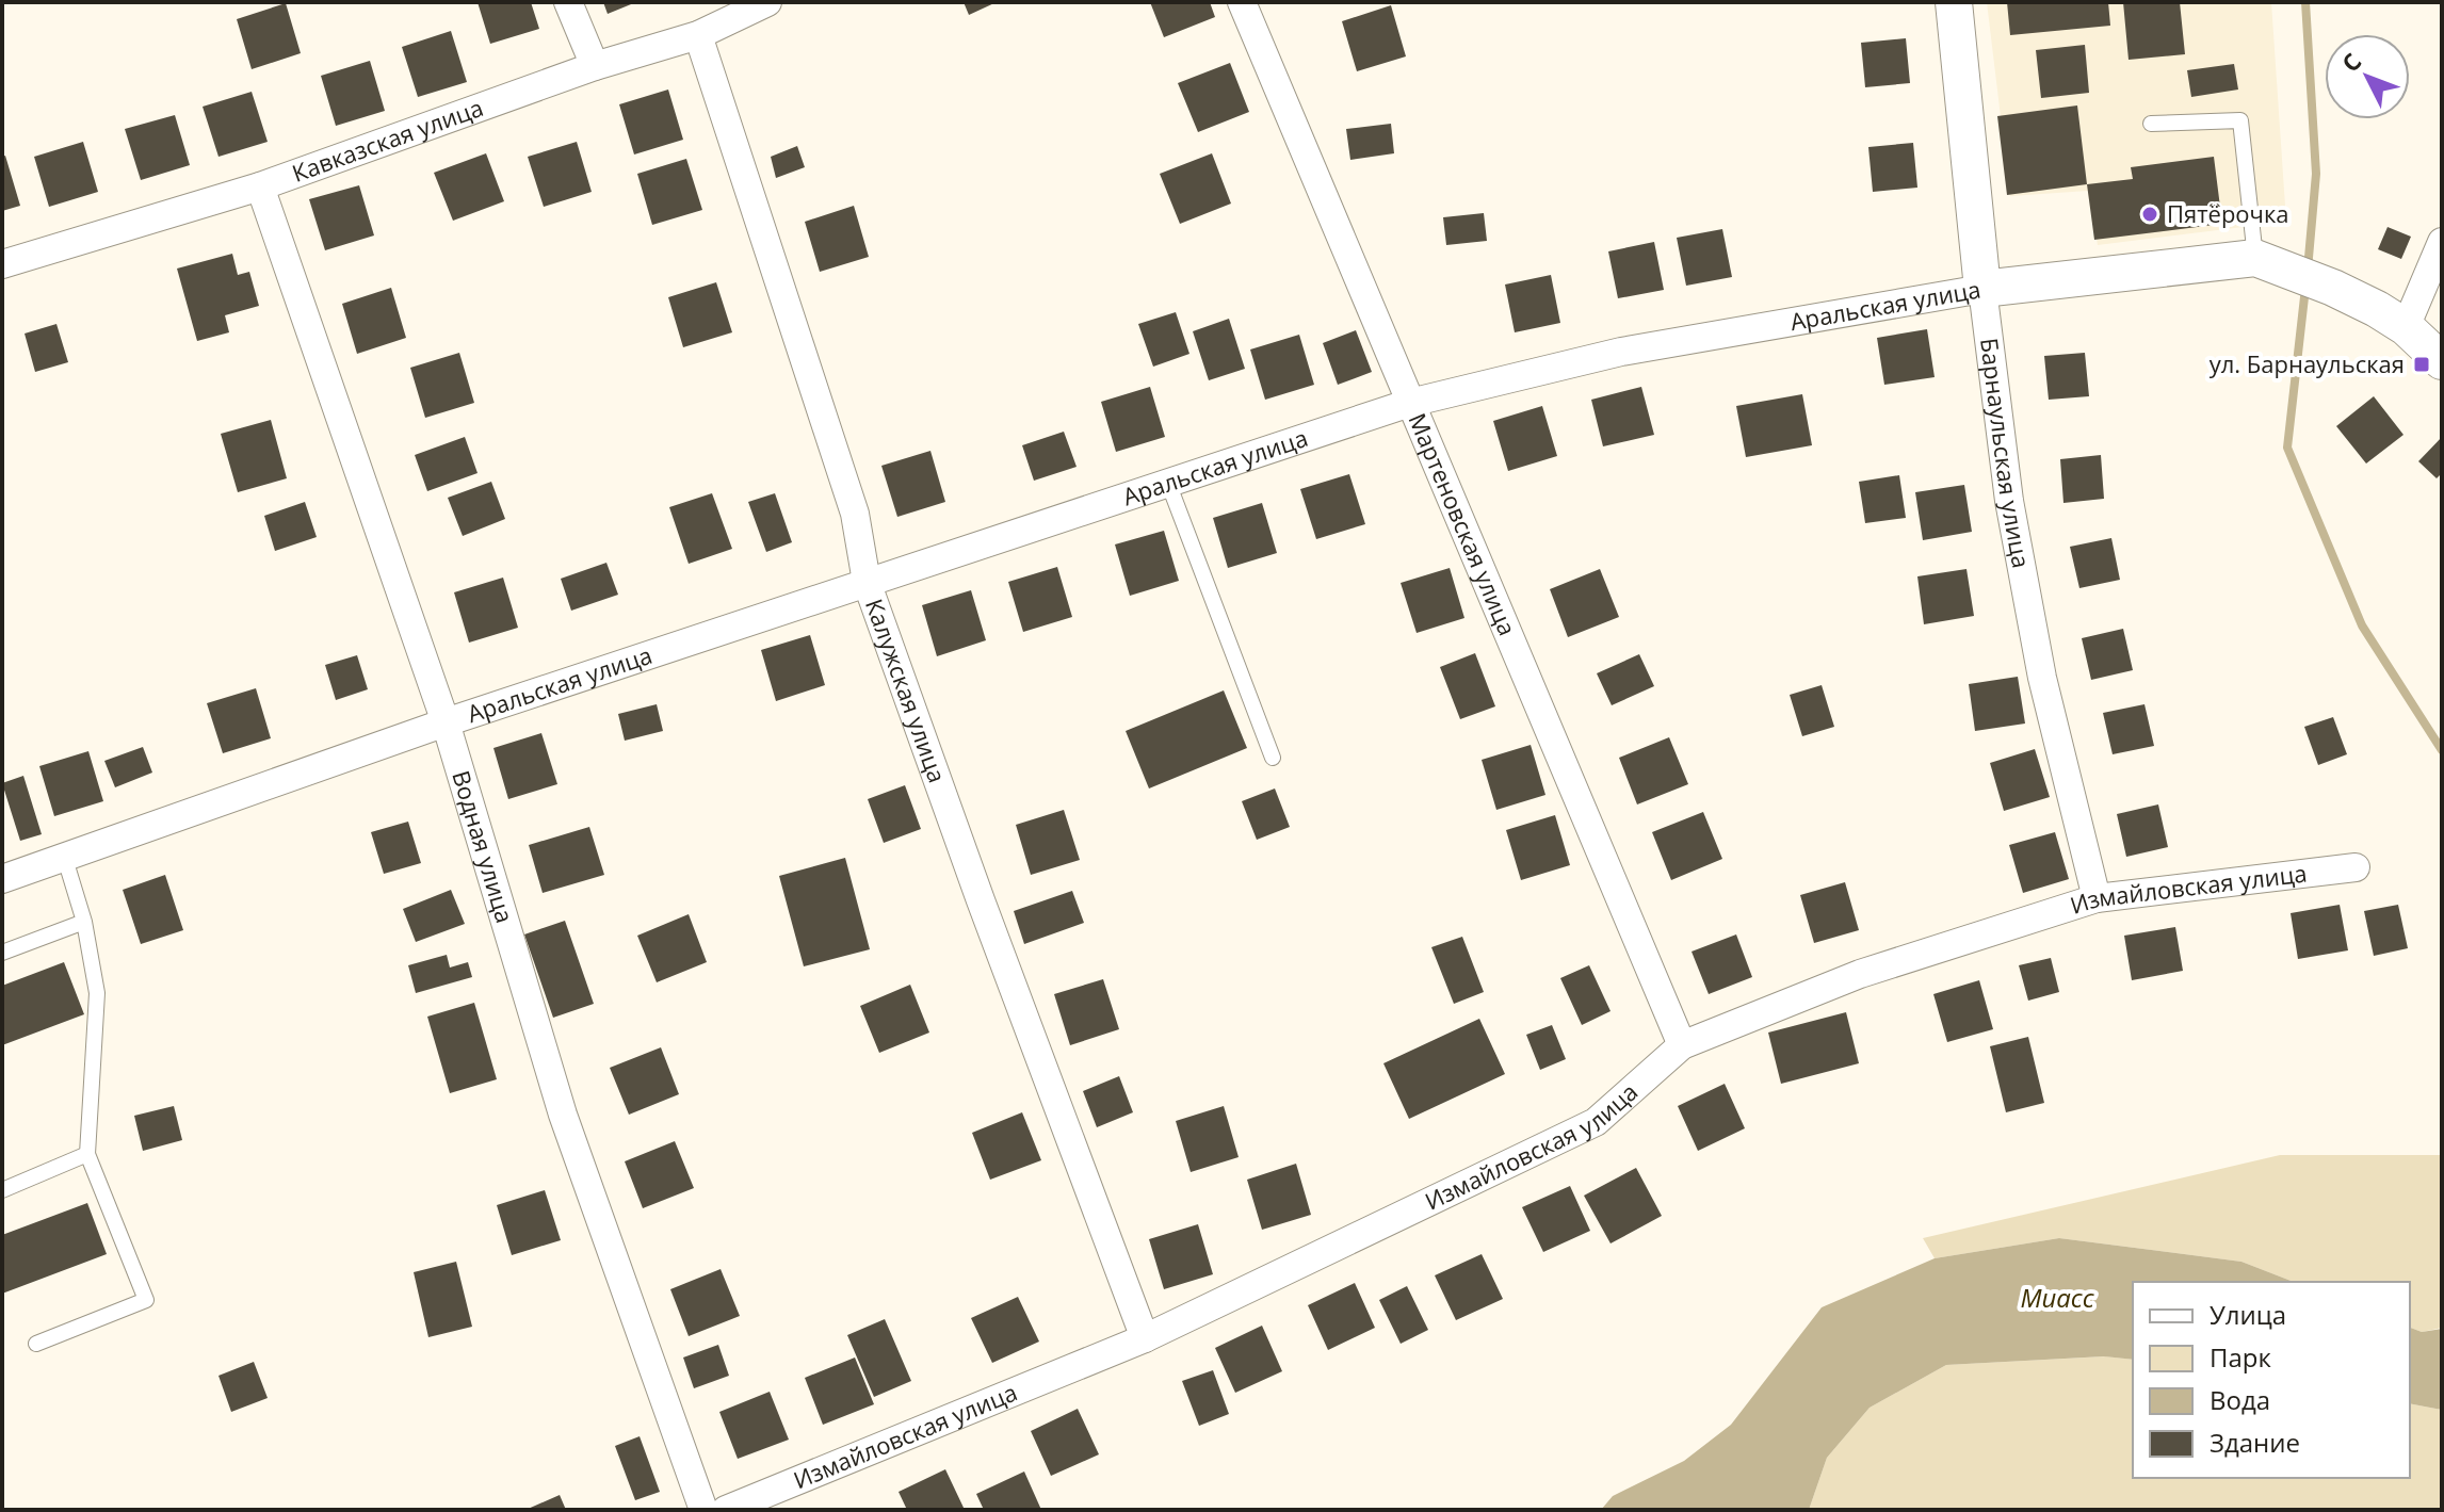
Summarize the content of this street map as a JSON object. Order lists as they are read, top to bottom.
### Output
{
  "streets": {
    "street": [
      "Кавказская улица",
      "Аральская улица",
      "Барнаульская улица",
      "Мартеновская улица",
      "Калужская улица",
      "Водная улица",
      "Измайловская улица"
    ]
  },
  "crossings": [
    ["Кавказская улица", "Калужская улица"],
    ["Кавказская улица", "Водная улица"],
    ["Аральская улица", "Барнаульская улица"],
    ["Аральская улица", "Мартеновская улица"],
    ["Аральская улица", "Калужская улица"],
    ["Аральская улица", "Водная улица"],
    ["Барнаульская улица", "Измайловская улица"],
    ["Мартеновская улица", "Измайловская улица"],
    ["Калужская улица", "Измайловская улица"]
  ],
  "water": ["Миасс"],
  "places": {
    "other": ["Пятёрочка"],
    "transit": ["ул. Барнаульская"]
  },
  "legend": [
    "Улица",
    "Парк",
    "Вода",
    "Здание"
  ],
  "north": "top left"
}
